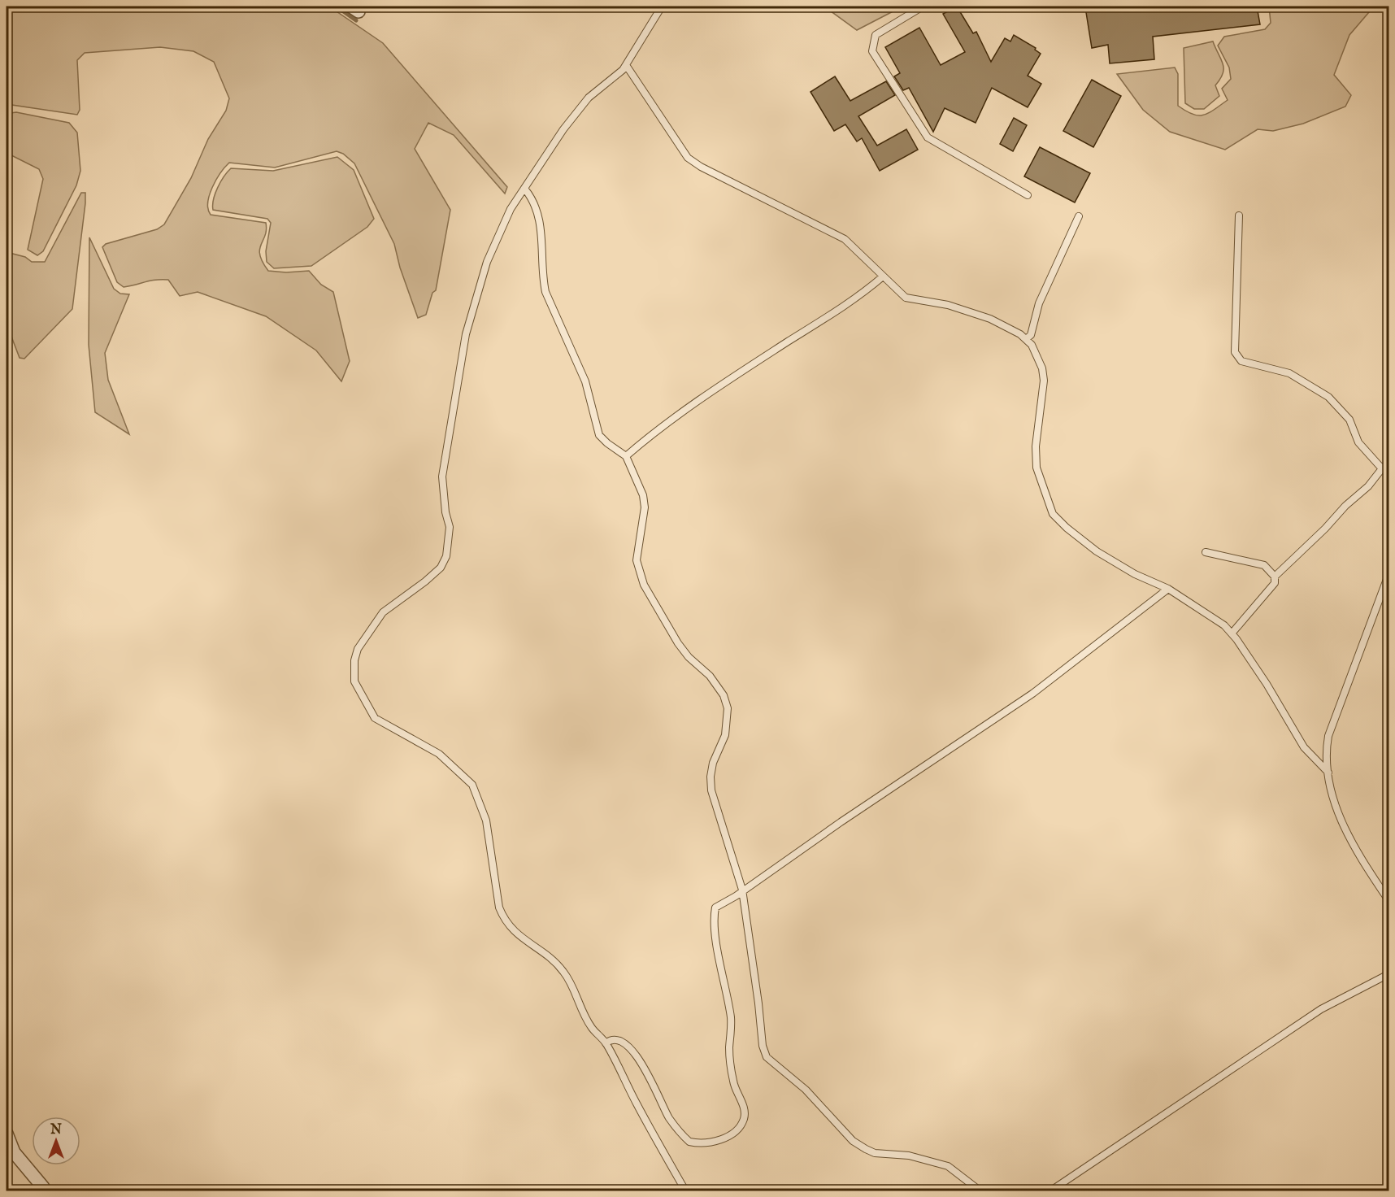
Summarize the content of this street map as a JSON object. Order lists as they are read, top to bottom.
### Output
{
  "north": "top"
}
